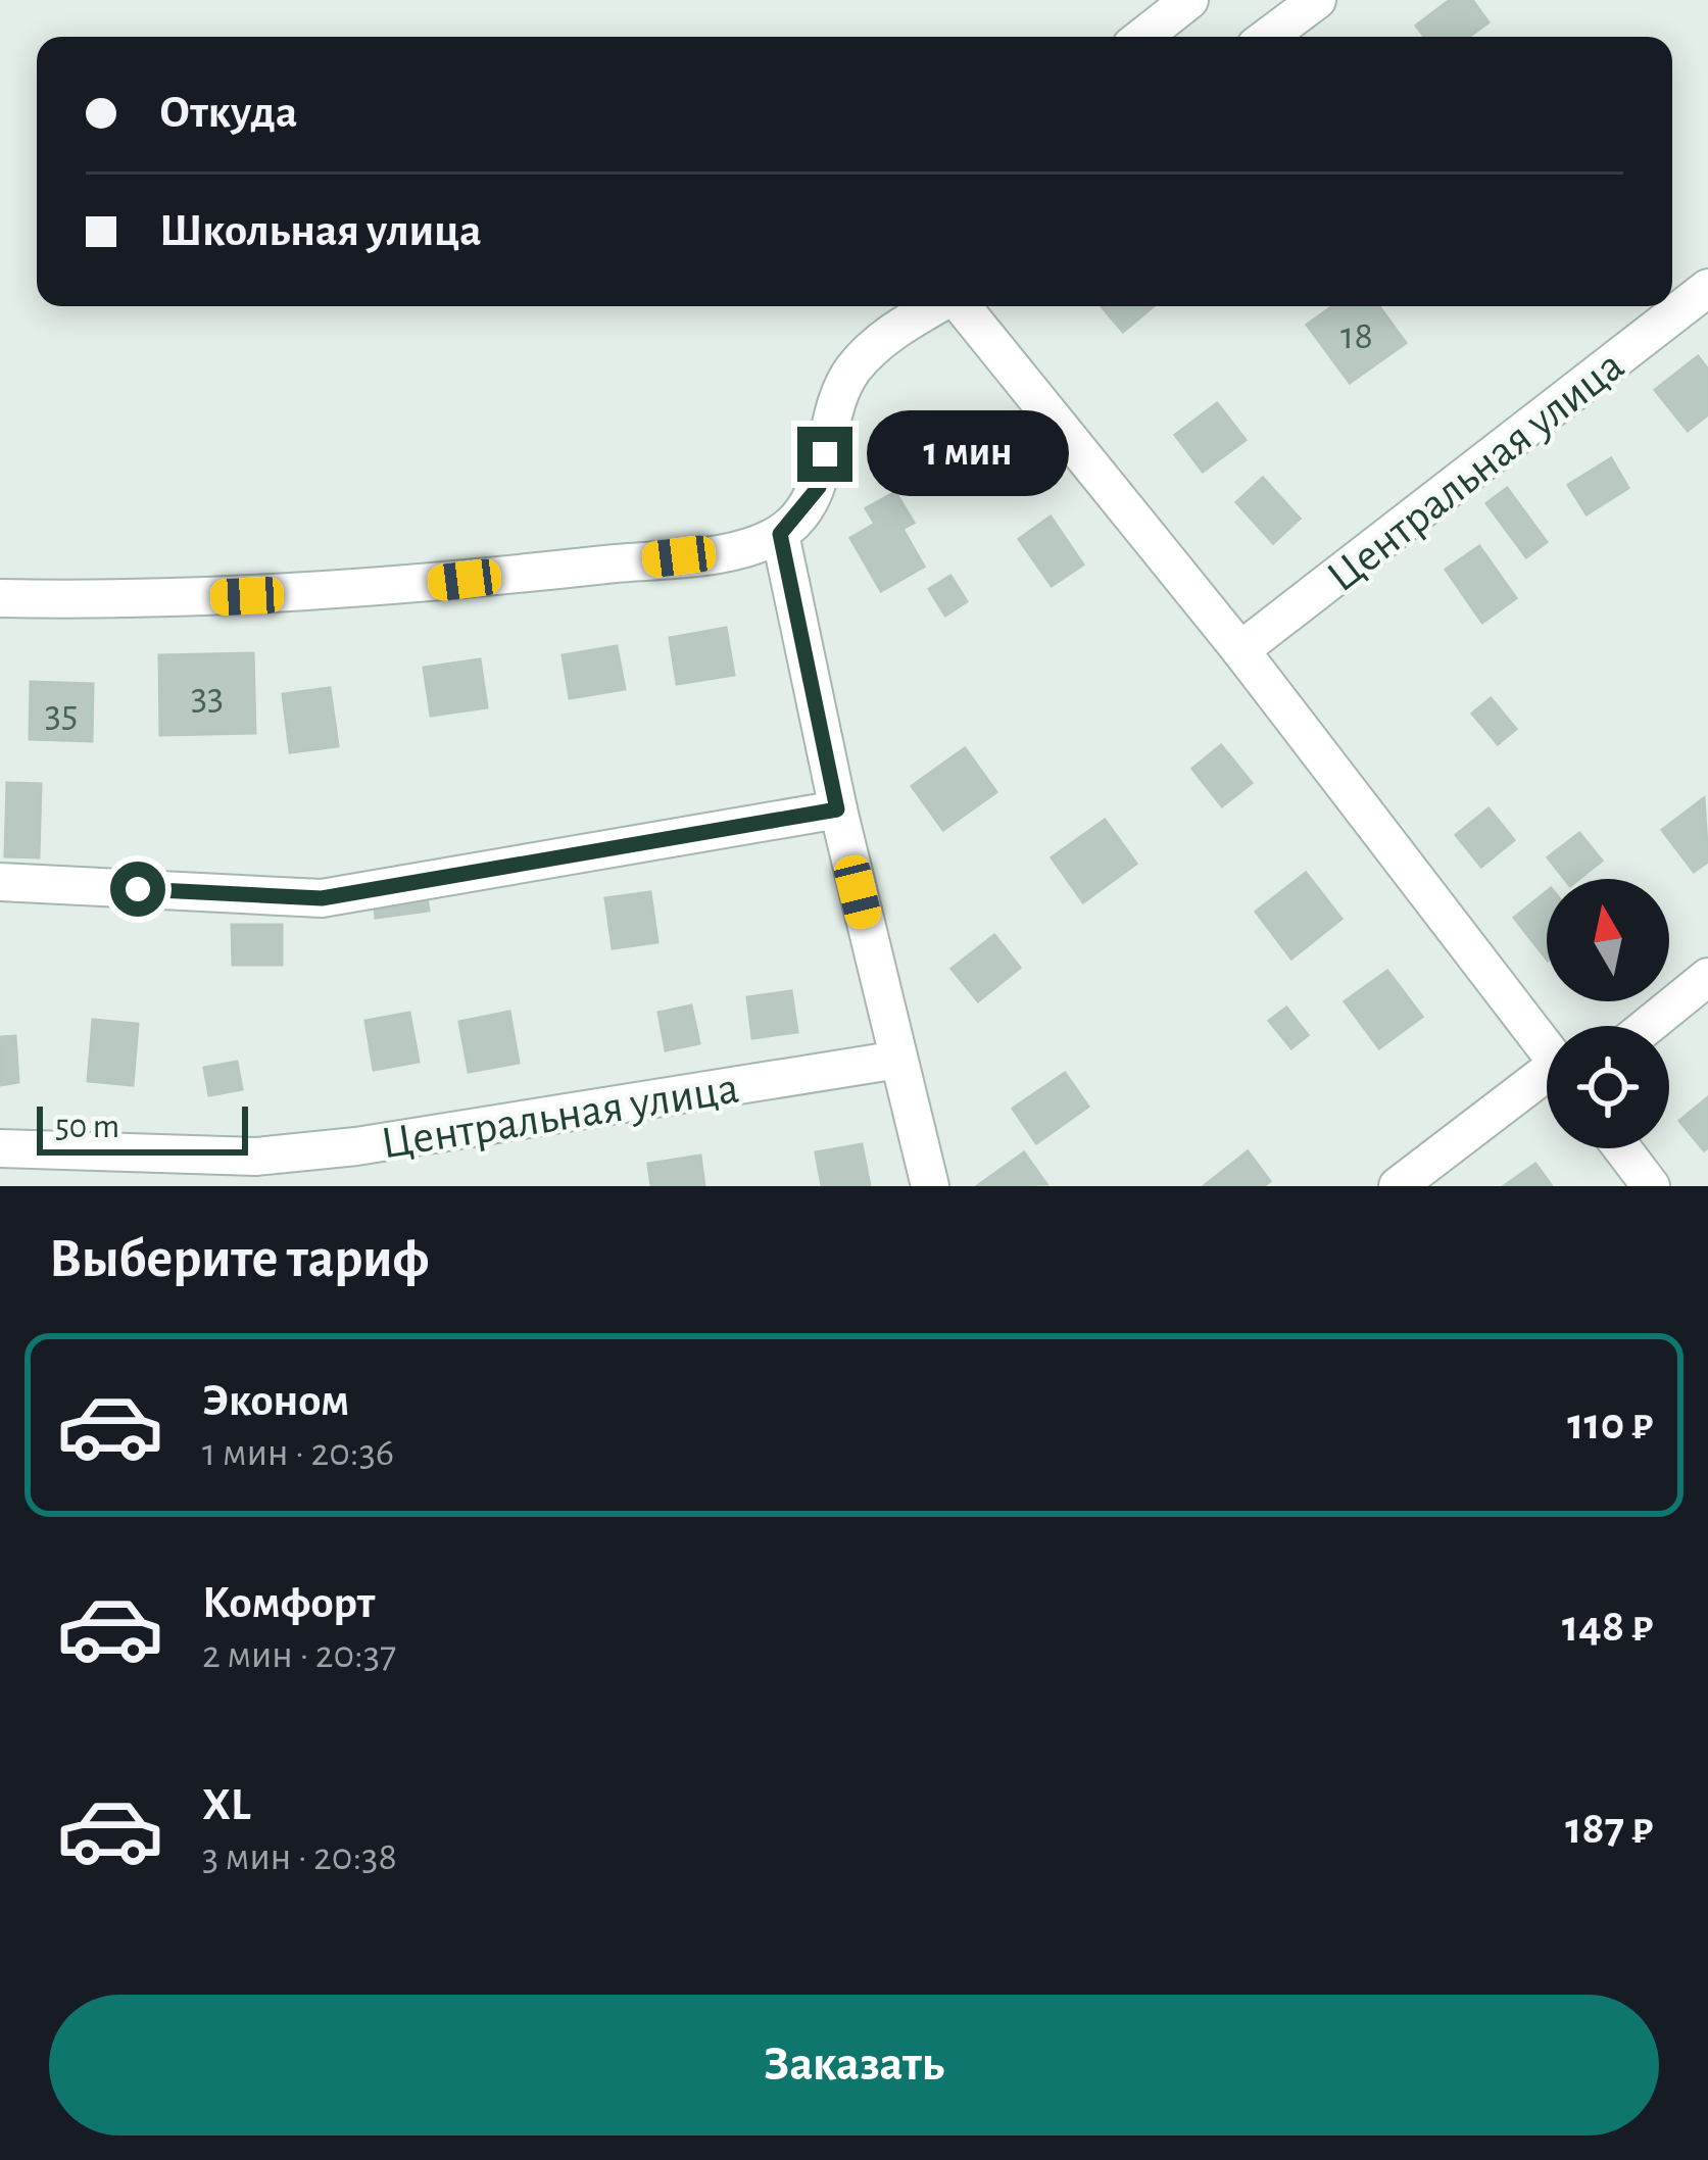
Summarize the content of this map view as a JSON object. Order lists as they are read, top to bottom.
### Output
{
  "streets": {
    "street": ["Центральная улица"]
  },
  "house_numbers": ["18", "33", "35"],
  "scale_bar": "50 m",
  "north": "top",
  "page": {
    "banner": ["Откуда", "Школьная улица"],
    "bubble": "1 мин",
    "scale": "50 m",
    "heading": "Выберите тариф",
    "list": [
      {
        "name": "Эконом",
        "note": "1 мин · 20:36",
        "value": "110 ₽"
      },
      {
        "name": "Комфорт",
        "note": "2 мин · 20:37",
        "value": "148 ₽"
      },
      {
        "name": "XL",
        "note": "3 мин · 20:38",
        "value": "187 ₽"
      }
    ],
    "buttons": "Заказать"
  }
}
